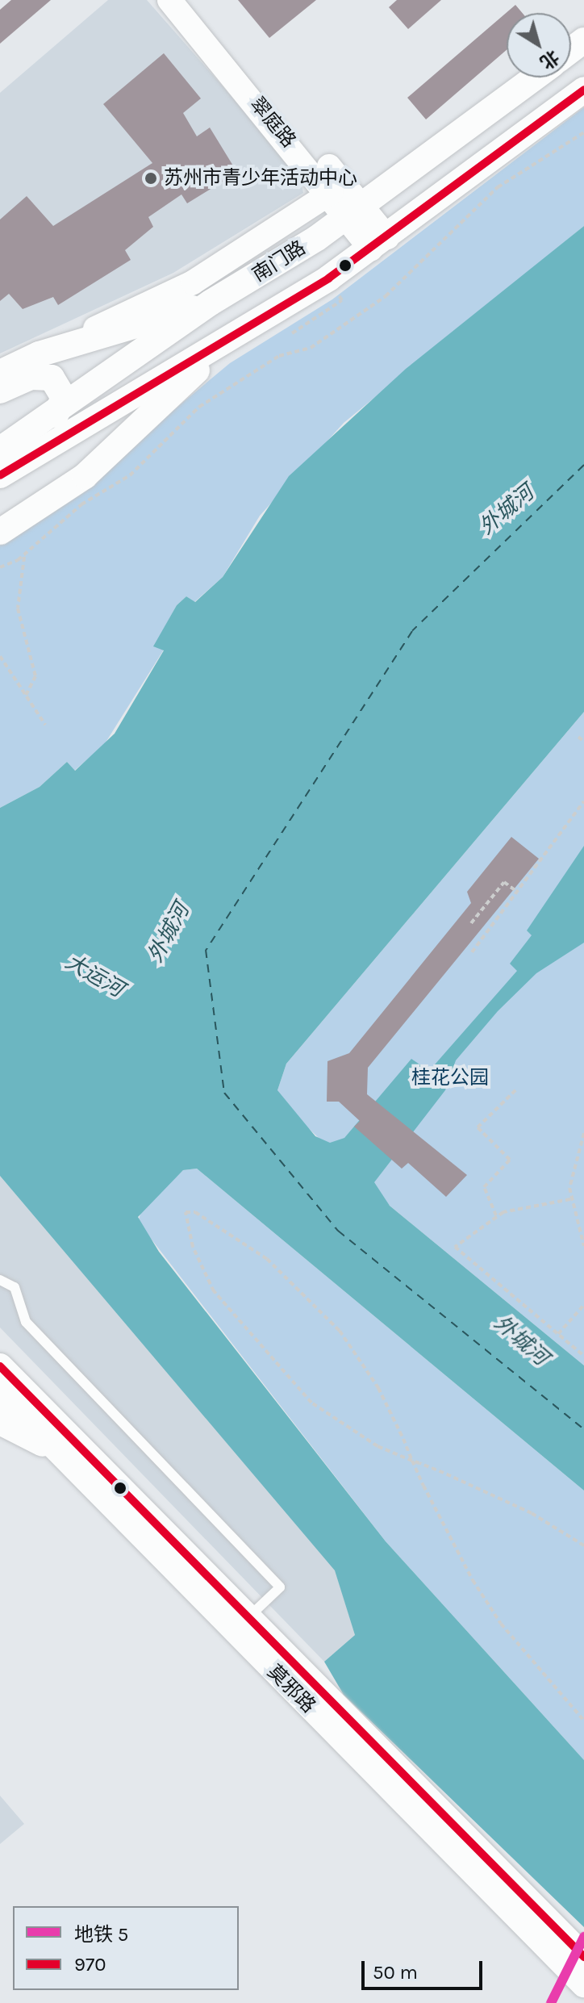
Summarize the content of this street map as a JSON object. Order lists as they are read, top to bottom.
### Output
{
  "streets": {
    "main road": ["南门路", "莫邪路"],
    "street": ["翠庭路"]
  },
  "crossings": [
    ["翠庭路", "南门路"]
  ],
  "water": ["外城河", "大运河"],
  "parks": ["桂花公园"],
  "places": ["苏州市青少年活动中心"],
  "lines": ["transit line 970", "metro line 5"],
  "legend": ["地铁 5", "970"],
  "scale_bar": "50 m",
  "north": "bottom right"
}
